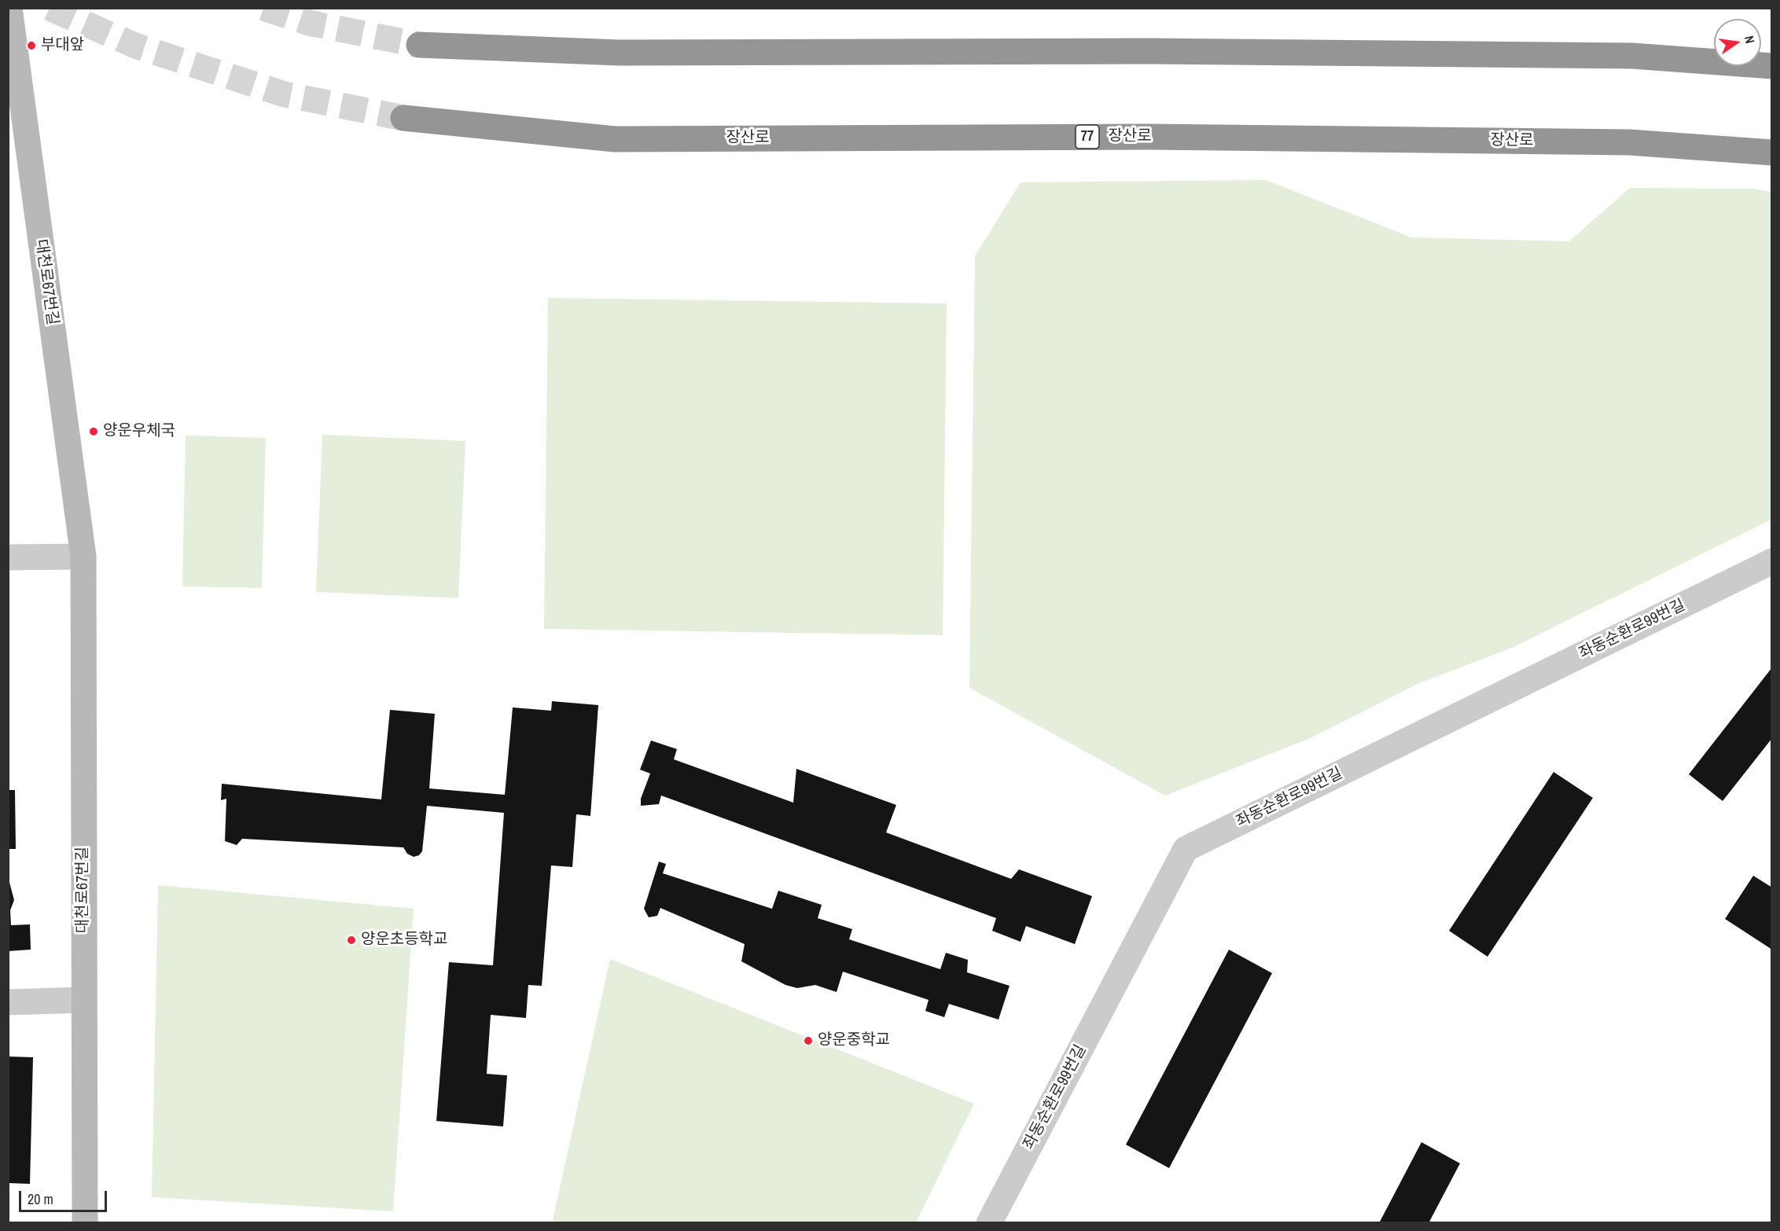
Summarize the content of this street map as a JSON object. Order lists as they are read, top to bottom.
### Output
{
  "streets": {
    "highway": ["77", "장산로"],
    "street": ["대천로67번길", "좌동순환로99번길"]
  },
  "places": [
    "부대앞",
    "양운우체국",
    "양운초등학교",
    "양운중학교"
  ],
  "scale_bar": "20 m",
  "north": "right"
}
